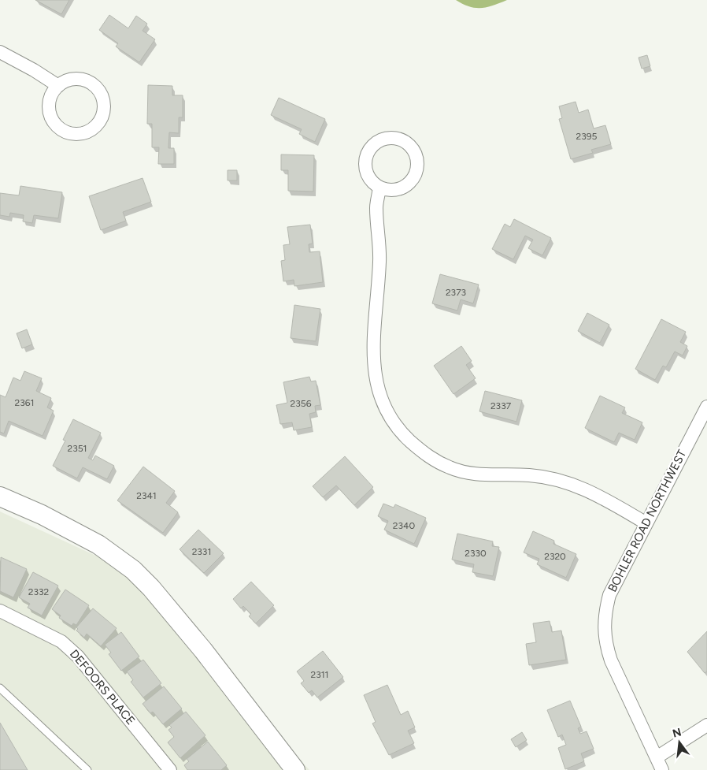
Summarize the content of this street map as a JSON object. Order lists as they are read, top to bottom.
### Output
{
  "streets": {
    "street": ["BOHLER ROAD NORTHWEST", "DEFOORS PLACE"]
  },
  "house_numbers": [
    "2395",
    "2373",
    "2361",
    "2356",
    "2337",
    "2351",
    "2341",
    "2340",
    "2331",
    "2330",
    "2320",
    "2332",
    "2311"
  ],
  "north": "top"
}
